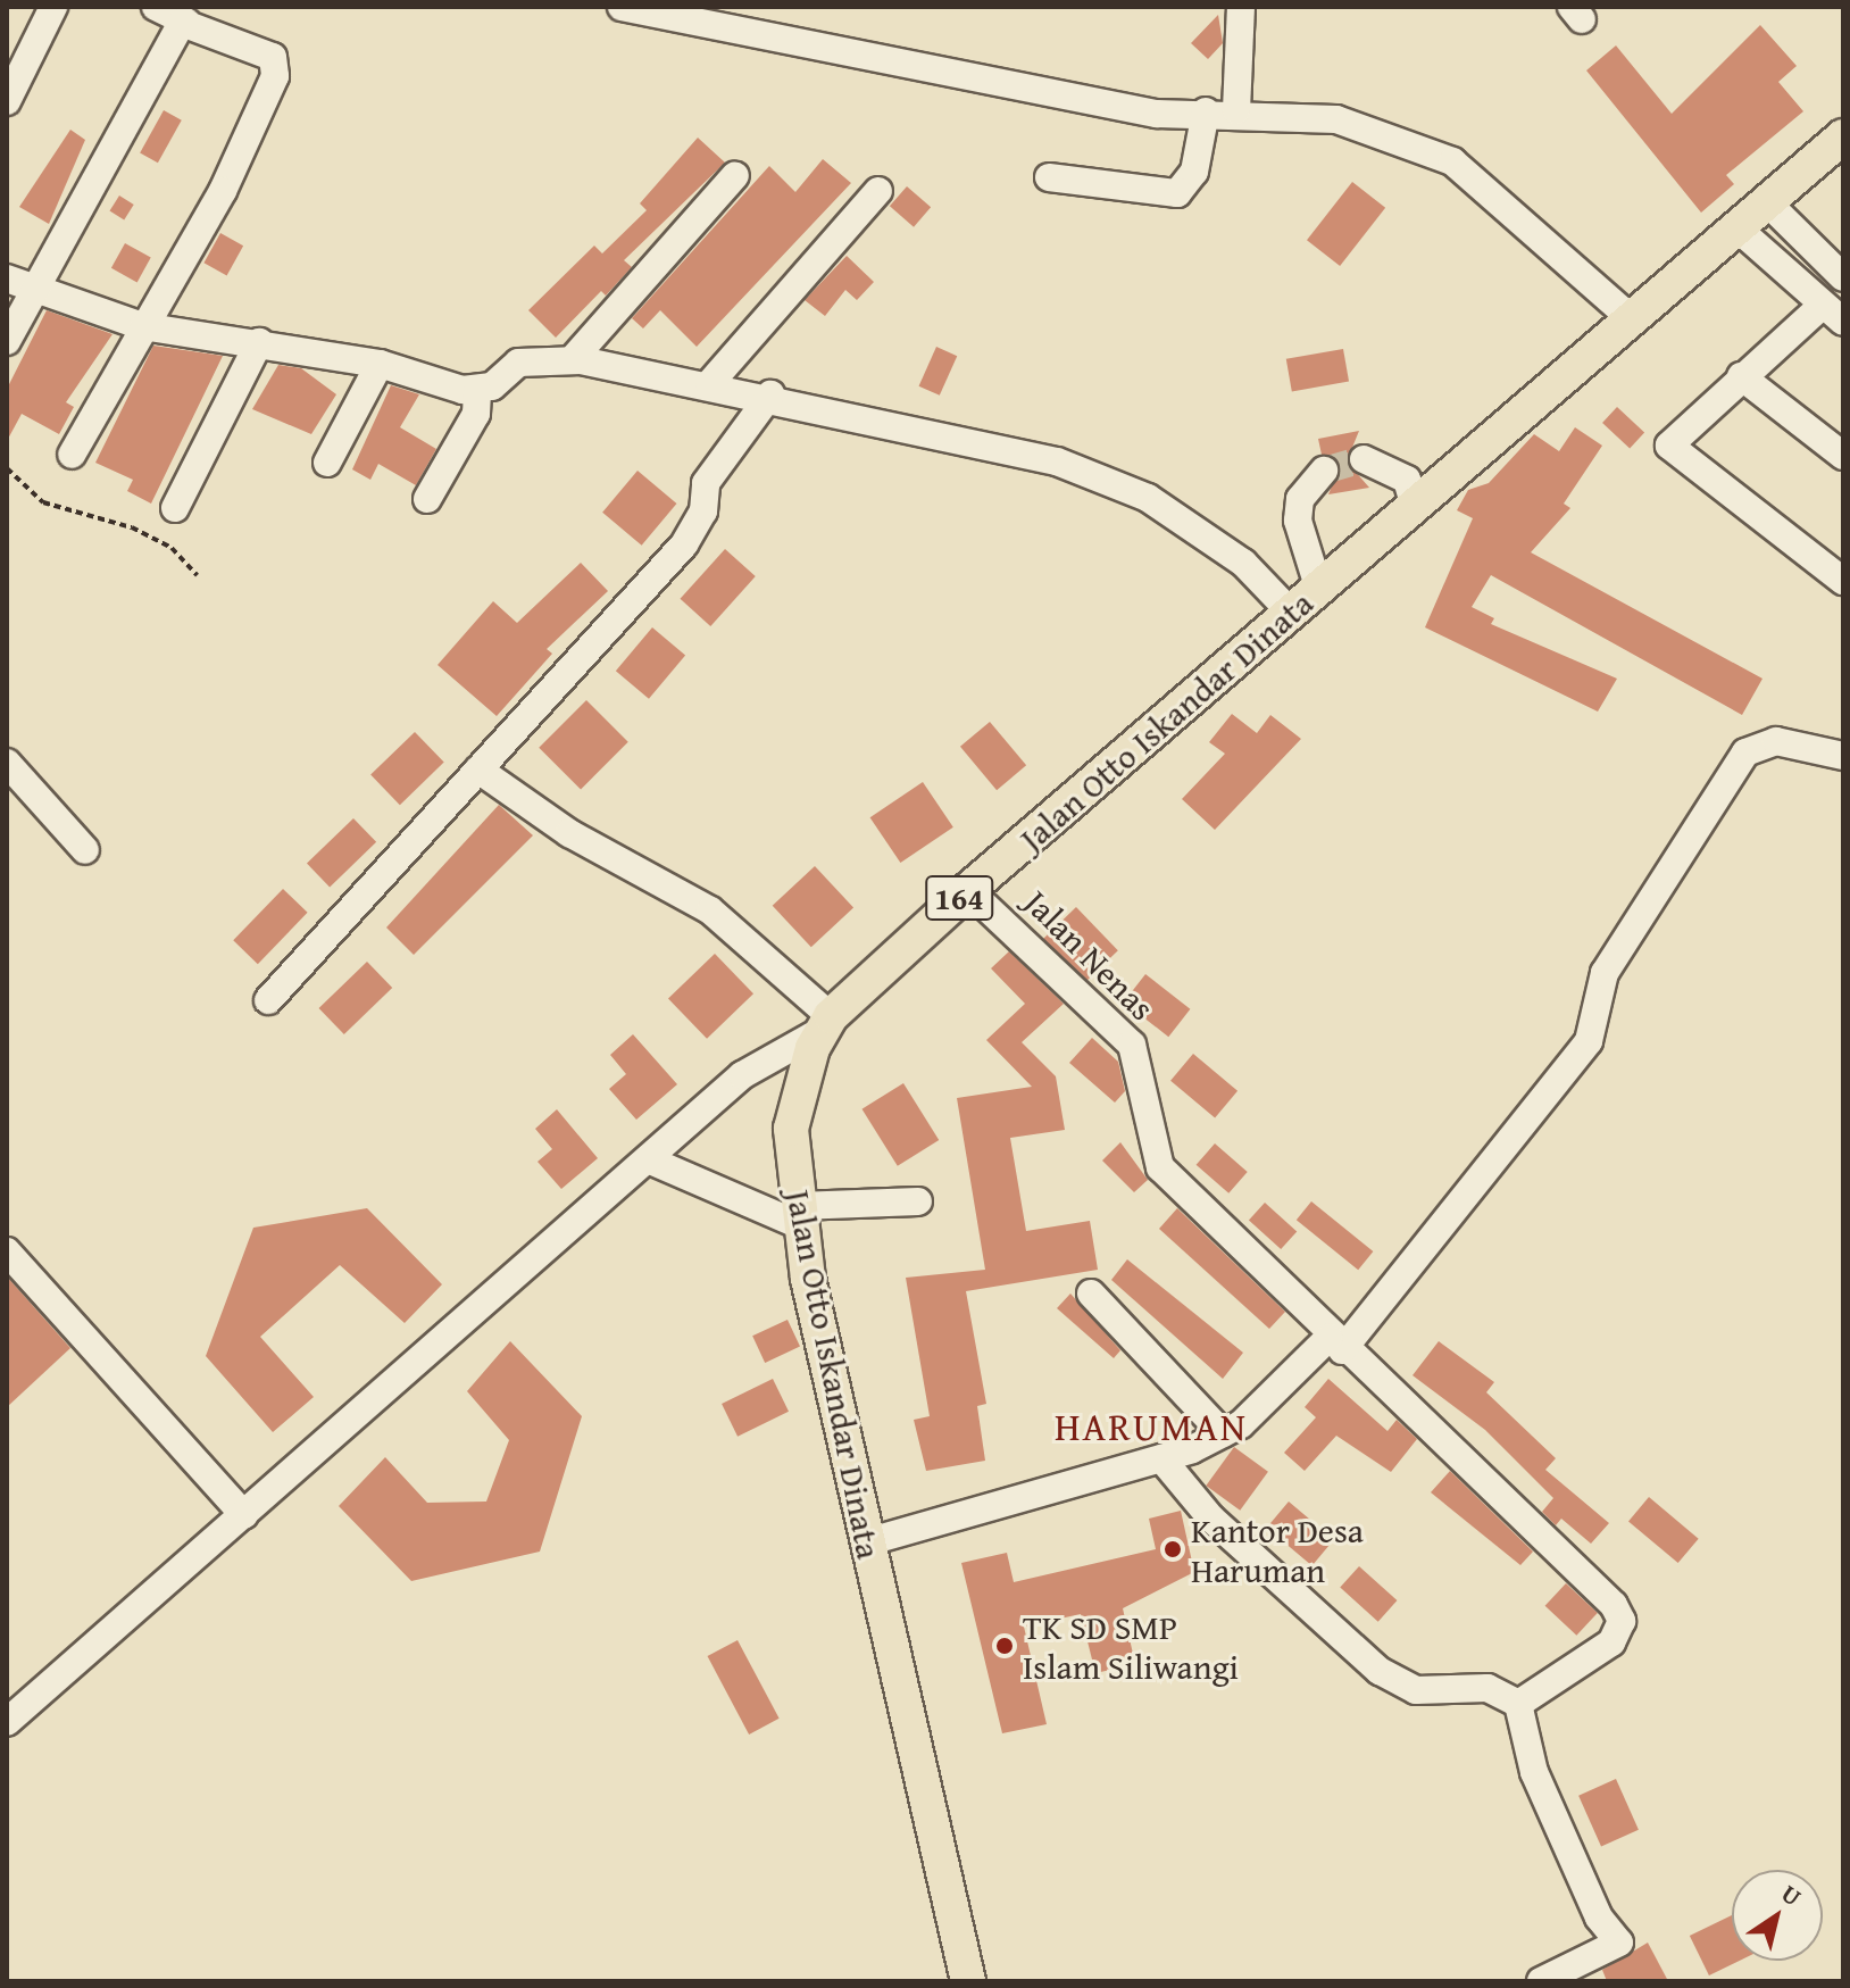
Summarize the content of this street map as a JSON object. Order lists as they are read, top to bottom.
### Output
{
  "streets": {
    "main road": ["Jalan Otto Iskandar Dinata", "164"],
    "street": ["Jalan Nenas"]
  },
  "crossings": [
    ["Jalan Otto Iskandar Dinata", "Jalan Nenas"]
  ],
  "districts": ["HARUMAN"],
  "places": ["Kantor Desa Haruman", "TK SD SMP Islam Siliwangi"],
  "north": "top right"
}
